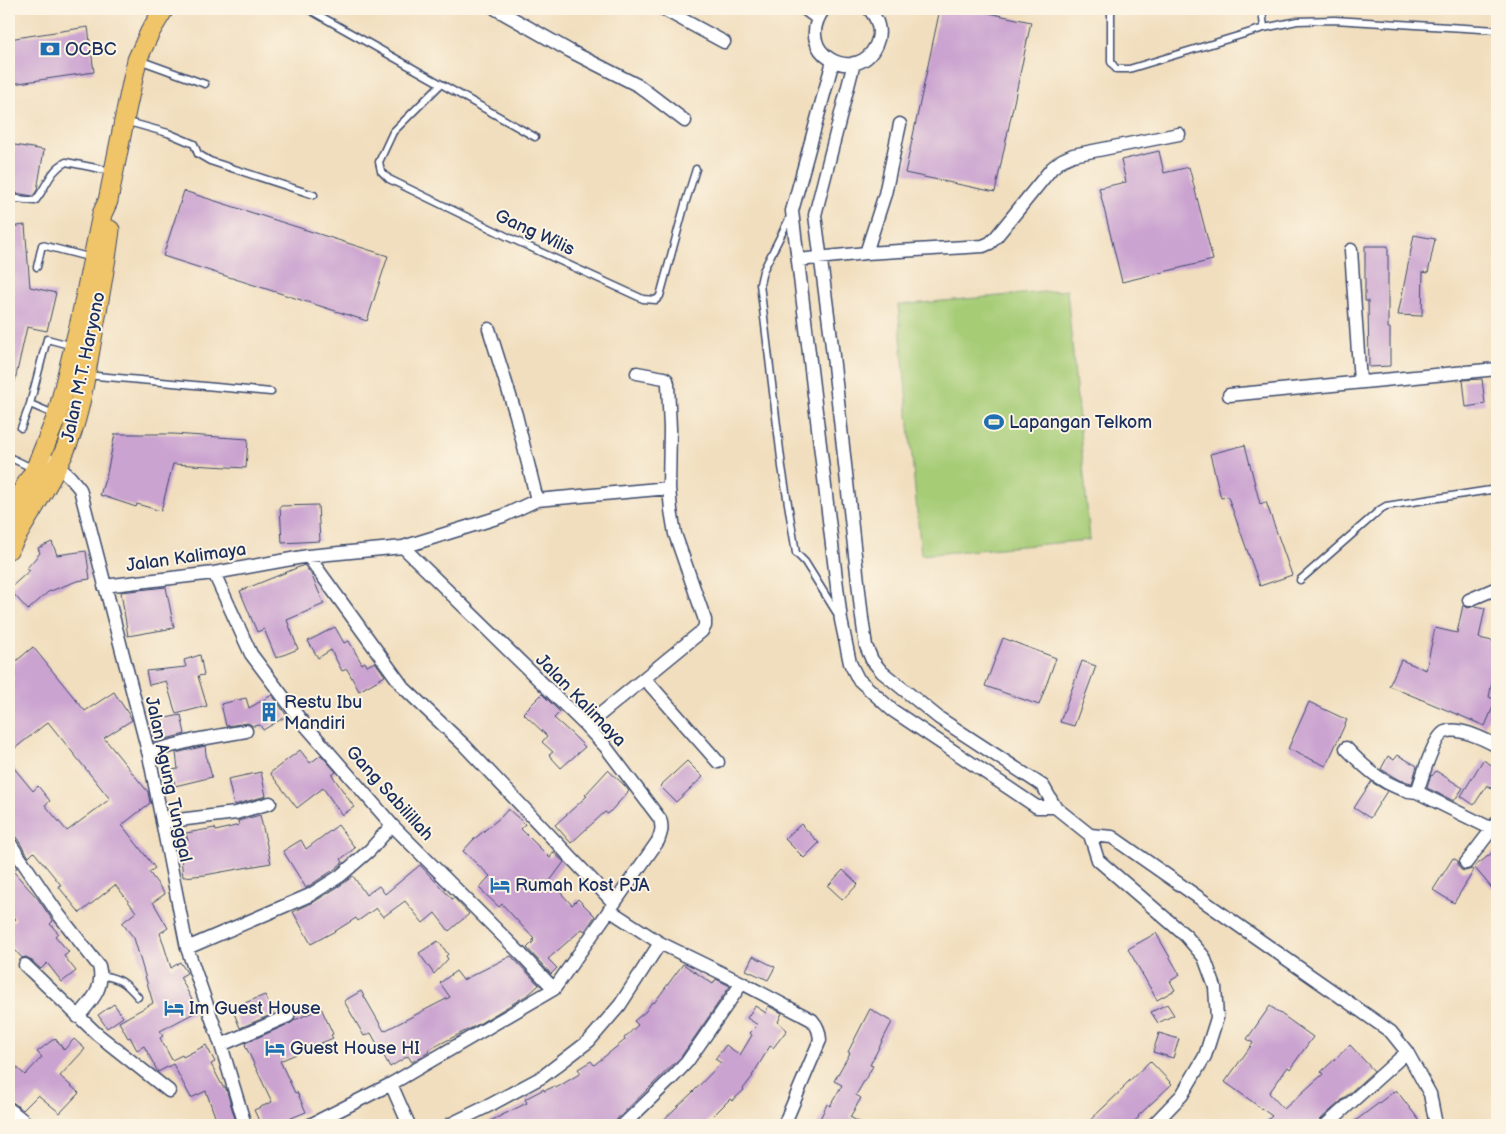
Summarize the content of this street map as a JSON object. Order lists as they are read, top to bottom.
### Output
{
  "streets": {
    "main road": ["Jalan M.T. Haryono"],
    "street": ["Jalan Kalimaya", "Jalan Agung Tunggal", "Gang Sabilillah"],
    "lane": ["Gang Wilis"]
  },
  "crossings": [
    ["Jalan M.T. Haryono", "Jalan Agung Tunggal"],
    ["Jalan Kalimaya", "Jalan Agung Tunggal"],
    ["Jalan Kalimaya", "Gang Sabilillah"]
  ],
  "places": {
    "bank": ["OCBC"],
    "sports": ["Lapangan Telkom"],
    "building": ["Restu Ibu Mandiri"],
    "hotel": ["Rumah Kost PJA", "Im Guest House", "Guest House HI"]
  }
}
